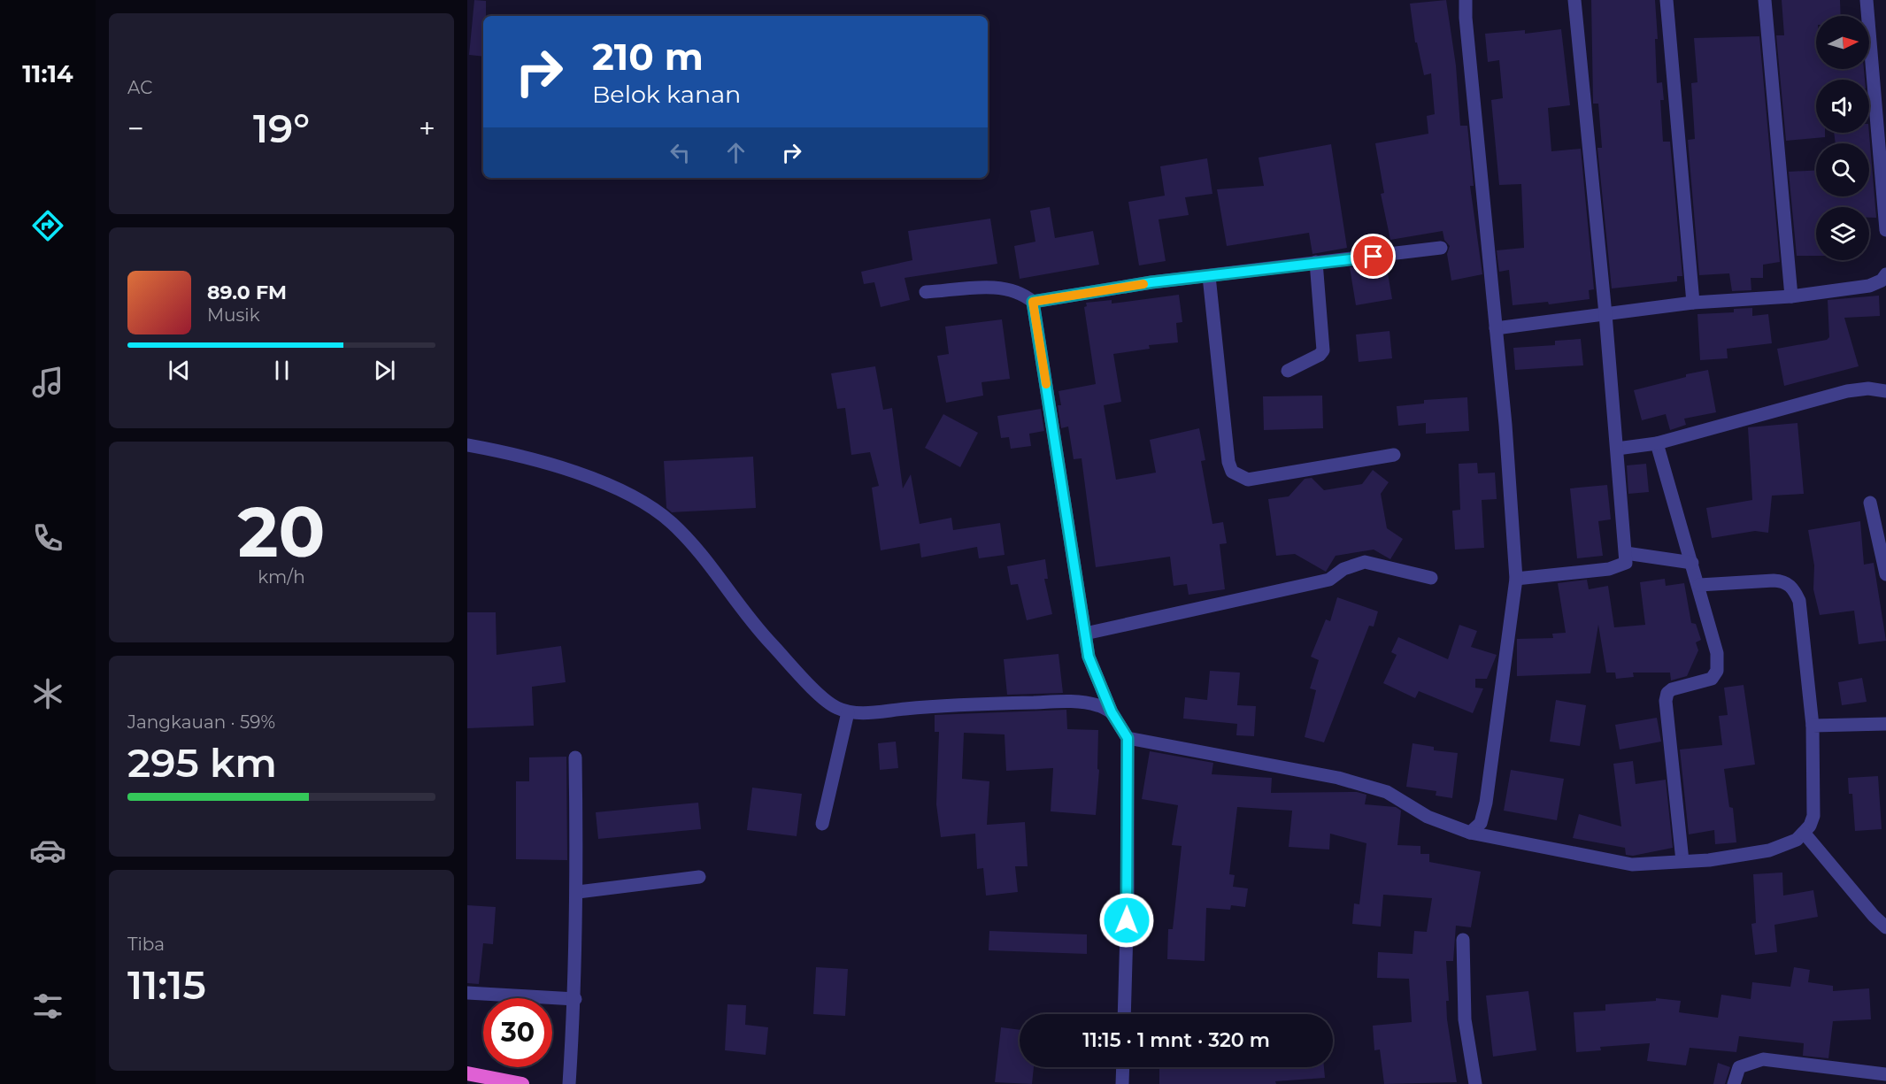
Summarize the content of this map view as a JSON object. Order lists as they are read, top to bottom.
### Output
{
  "north": "right",
  "page": {
    "tabs": "11:14",
    "tile": [
      "AC",
      ["20", "km/h"],
      ["Jangkauan · 59%", "295 km"],
      ["Tiba", "11:15"]
    ],
    "turn": ["210 m", "Belok kanan"],
    "heat": ["−", "19°", "+"],
    "song": ["89.0 FM", "Musik"],
    "limit": "30",
    "trip": "11:15 · 1 mnt · 320 m"
  }
}
